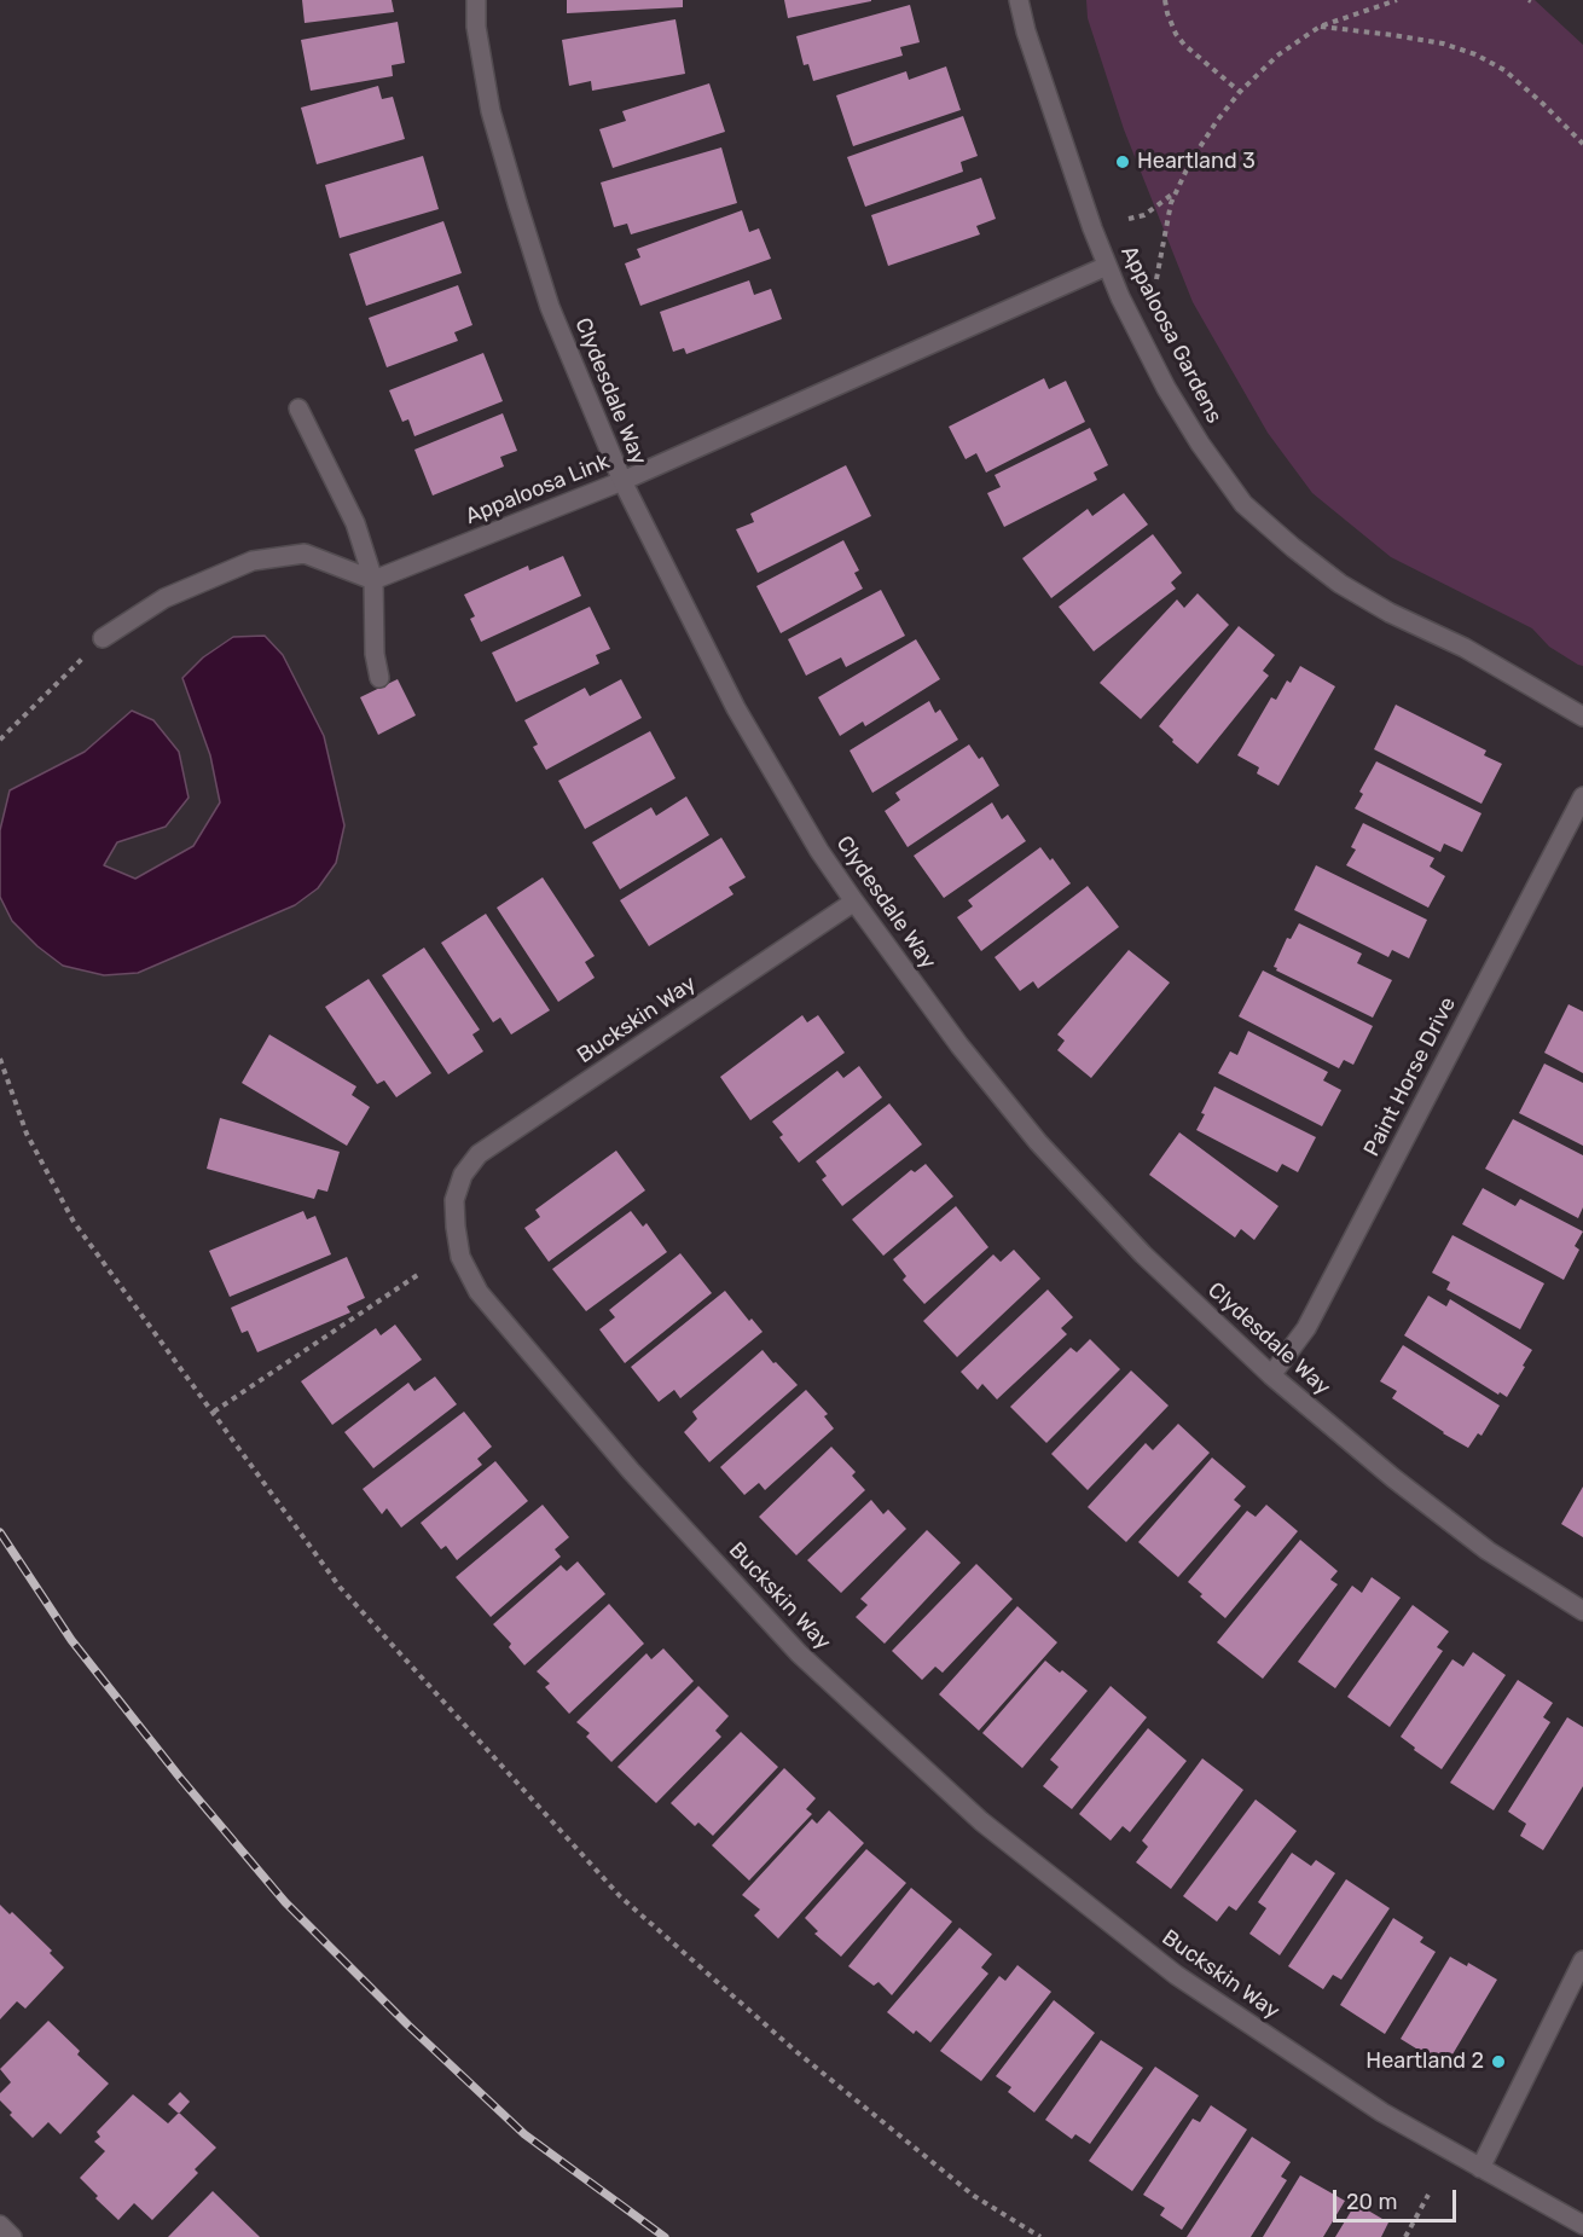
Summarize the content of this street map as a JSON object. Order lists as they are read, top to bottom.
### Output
{
  "streets": {
    "street": [
      "Appaloosa Gardens",
      "Clydesdale Way",
      "Appaloosa Link",
      "Buckskin Way",
      "Paint Horse Drive"
    ]
  },
  "crossings": [
    ["Appaloosa Gardens", "Appaloosa Link"],
    ["Clydesdale Way", "Appaloosa Link"],
    ["Clydesdale Way", "Buckskin Way"],
    ["Clydesdale Way", "Paint Horse Drive"]
  ],
  "places": ["Heartland 3", "Heartland 2"],
  "scale_bar": "20 m"
}
